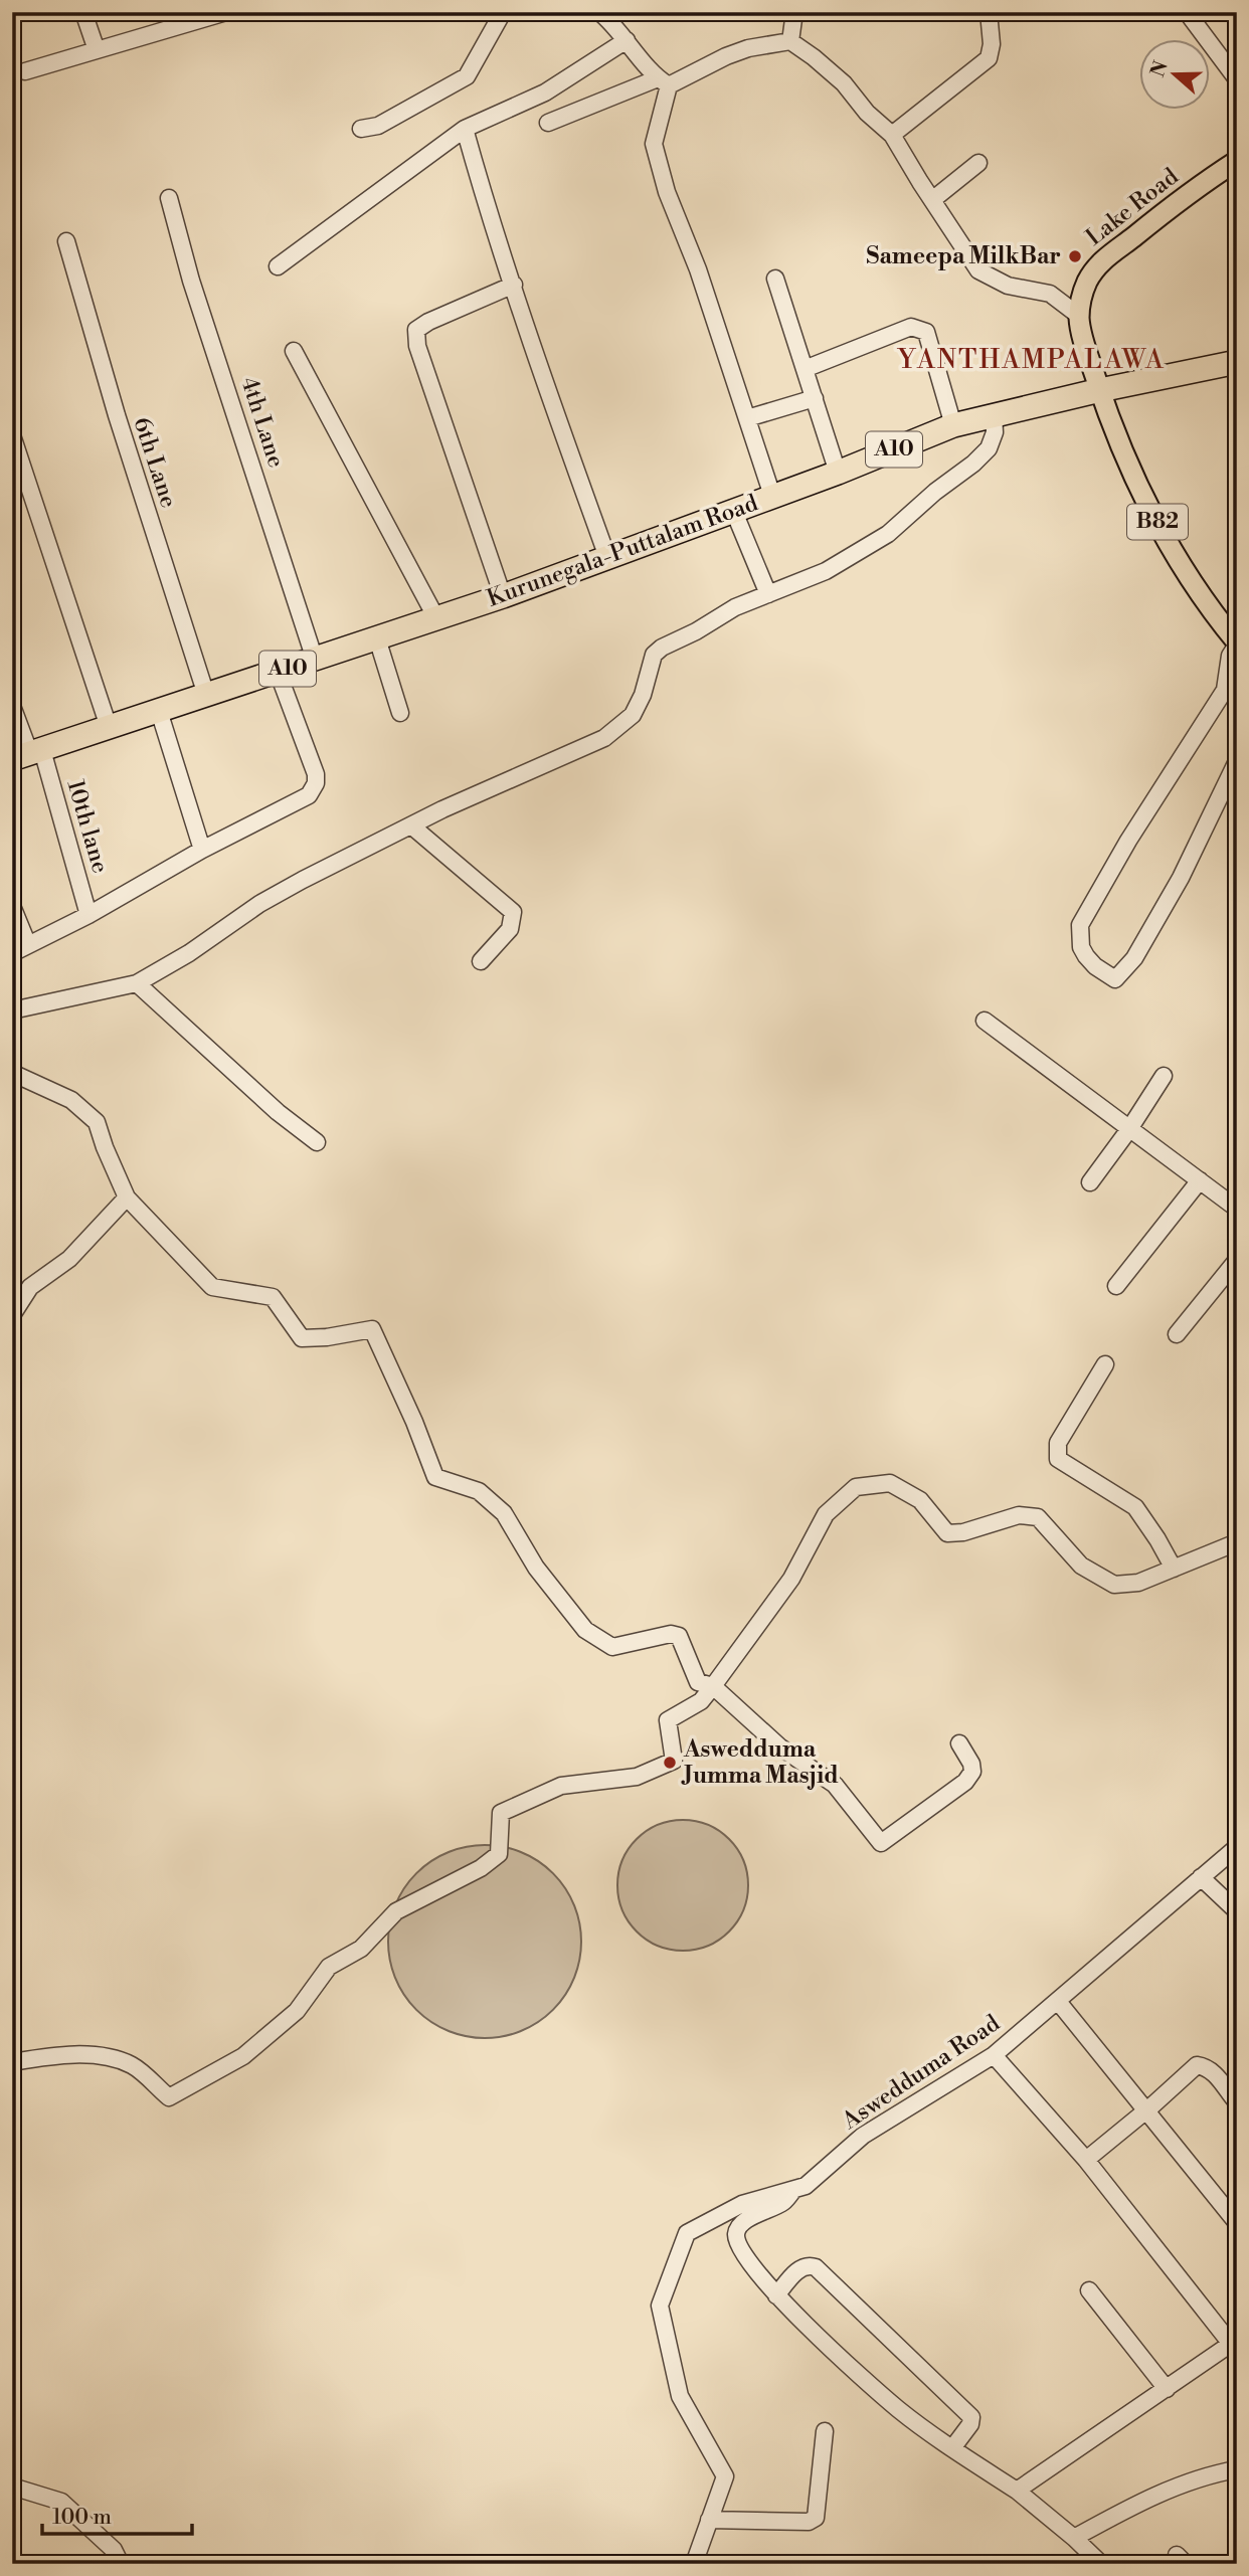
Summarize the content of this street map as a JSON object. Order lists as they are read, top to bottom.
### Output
{
  "streets": {
    "highway": ["A10", "Kurunegala-Puttalam Road"],
    "main road": ["Lake Road", "B82"],
    "street": [
      "4th Lane",
      "6th Lane",
      "10th lane",
      "Aswedduma Road"
    ]
  },
  "crossings": [
    ["Lake Road", "B82"],
    ["Lake Road", "Kurunegala-Puttalam Road"],
    ["4th Lane", "Kurunegala-Puttalam Road"],
    ["6th Lane", "Kurunegala-Puttalam Road"],
    ["B82", "Kurunegala-Puttalam Road"],
    ["Kurunegala-Puttalam Road", "10th lane"]
  ],
  "districts": ["YANTHAMPALAWA"],
  "places": ["Sameepa MilkBar", "Aswedduma Jumma Masjid"],
  "scale_bar": "100 m",
  "north": "left"
}
